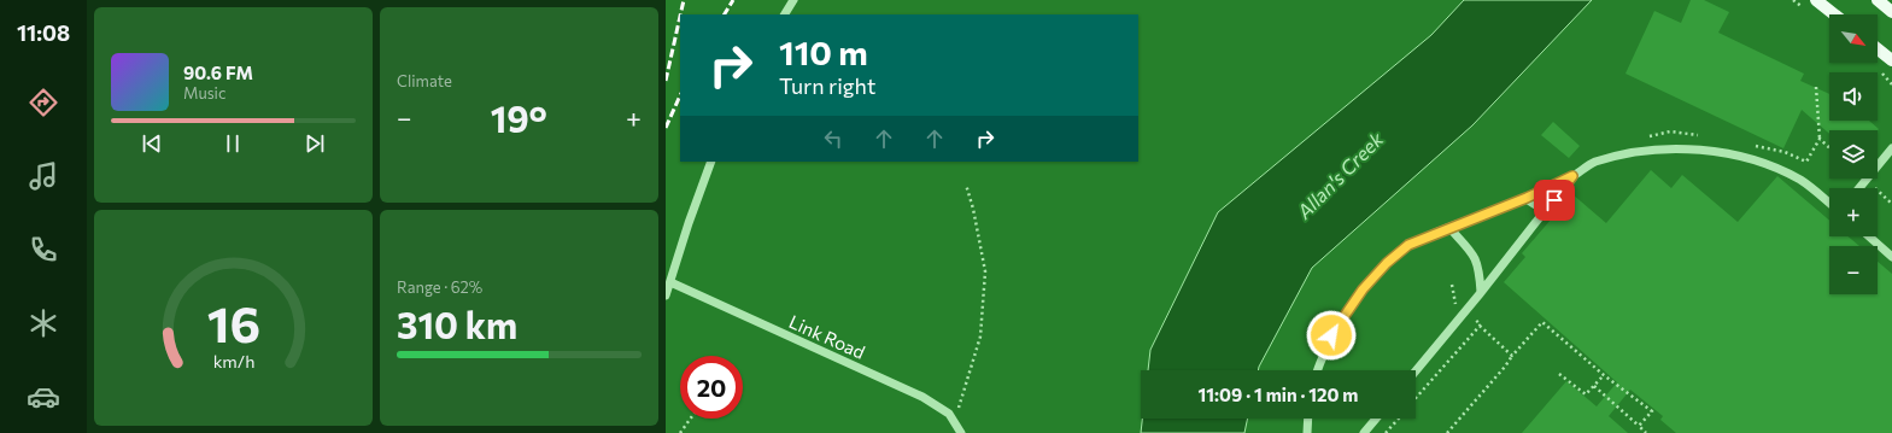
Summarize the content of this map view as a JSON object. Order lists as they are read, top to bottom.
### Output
{
  "streets": {
    "street": ["Link Road"]
  },
  "water": ["Allan's Creek"],
  "north": "bottom right",
  "page": {
    "tabs": "11:08",
    "tile": [
      "Climate",
      ["Range · 62%", "310 km"]
    ],
    "map_buttons": ["+", "−"],
    "turn": ["110 m", "Turn right"],
    "song": ["90.6 FM", "Music"],
    "heat": ["−", "19°", "+"],
    "limit": "20",
    "trip": "11:09 · 1 min · 120 m",
    "gauge": ["16", "km/h"]
  }
}
